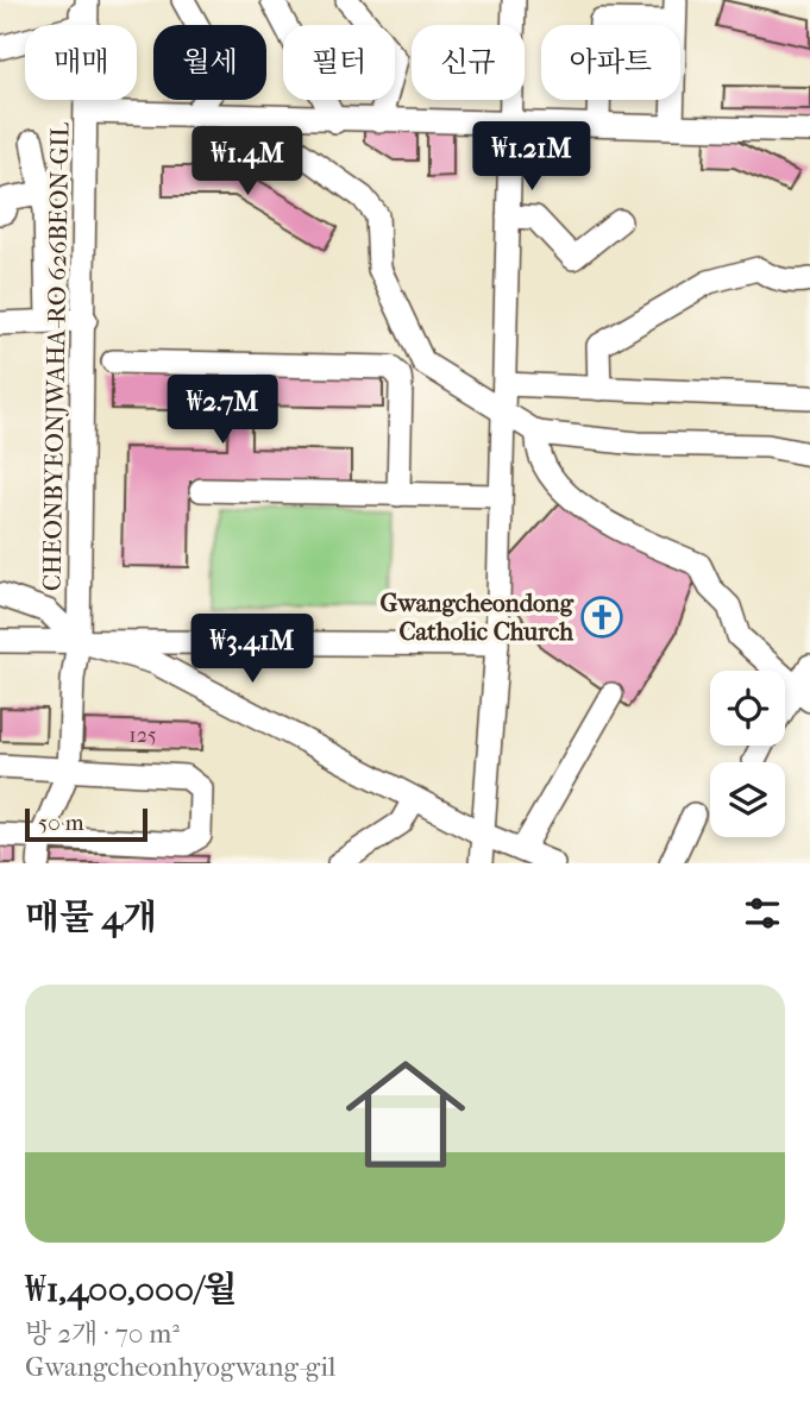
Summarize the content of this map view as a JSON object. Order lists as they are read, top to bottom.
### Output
{
  "streets": {
    "street": ["CHEONBYEONJWAHA-RO 626BEON-GIL"]
  },
  "places": {
    "church": ["Gwangcheondong Catholic Church"]
  },
  "house_numbers": ["125"],
  "scale_bar": "50 m",
  "page": {
    "chip": [
      "매매",
      "월세",
      "필터",
      "신규",
      "아파트"
    ],
    "price": [
      "₩1.21M",
      "₩1.4M",
      "₩2.7M",
      "₩3.41M"
    ],
    "scale": "50 m",
    "heading": "매물 4개",
    "list": [
      {
        "name": "₩1,400,000/월",
        "note": "방 2개 · 70 m² · Gwangcheonhyogwang-gil"
      }
    ]
  }
}
